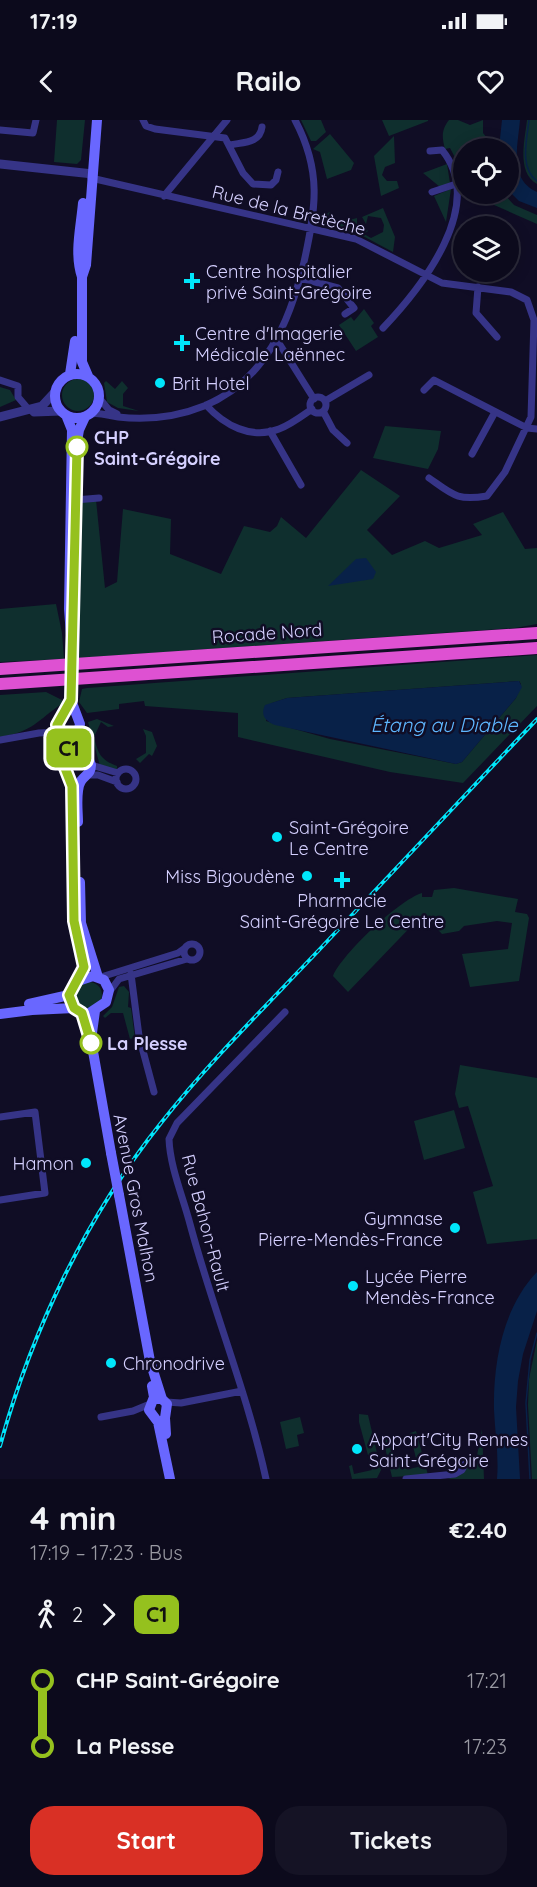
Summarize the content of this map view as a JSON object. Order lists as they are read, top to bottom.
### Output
{
  "streets": {
    "highway": ["Rocade Nord"],
    "main road": ["Avenue Gros Malhon"],
    "street": ["Rue de la Bretèche", "Rue Bahon-Rault"]
  },
  "water": ["Étang au Diable"],
  "places": {
    "health": ["Centre hospitalier privé Saint-Grégoire", "Centre d'Imagerie Médicale Laënnec", "Pharmacie Saint-Grégoire Le Centre"],
    "other": [
      "Brit Hotel",
      "CHP Saint-Grégoire",
      "Saint-Grégoire Le Centre",
      "Miss Bigoudène",
      "La Plesse",
      "Hamon",
      "Gymnase Pierre-Mendès-France",
      "Lycée Pierre Mendès-France",
      "Chronodrive",
      "Appart'City Rennes Saint-Grégoire"
    ]
  },
  "lines": ["bus line C1"],
  "page": {
    "status": "17:19",
    "header": "Railo",
    "on_map": "C1",
    "heading": ["4 min", "17:19 – 17:23 · Bus", "€2.40"],
    "legs": ["2", "C1"],
    "list": [
      {
        "name": "CHP Saint-Grégoire",
        "value": "17:21"
      },
      {
        "name": "La Plesse",
        "value": "17:23"
      }
    ],
    "buttons": ["Start", "Tickets"]
  }
}
